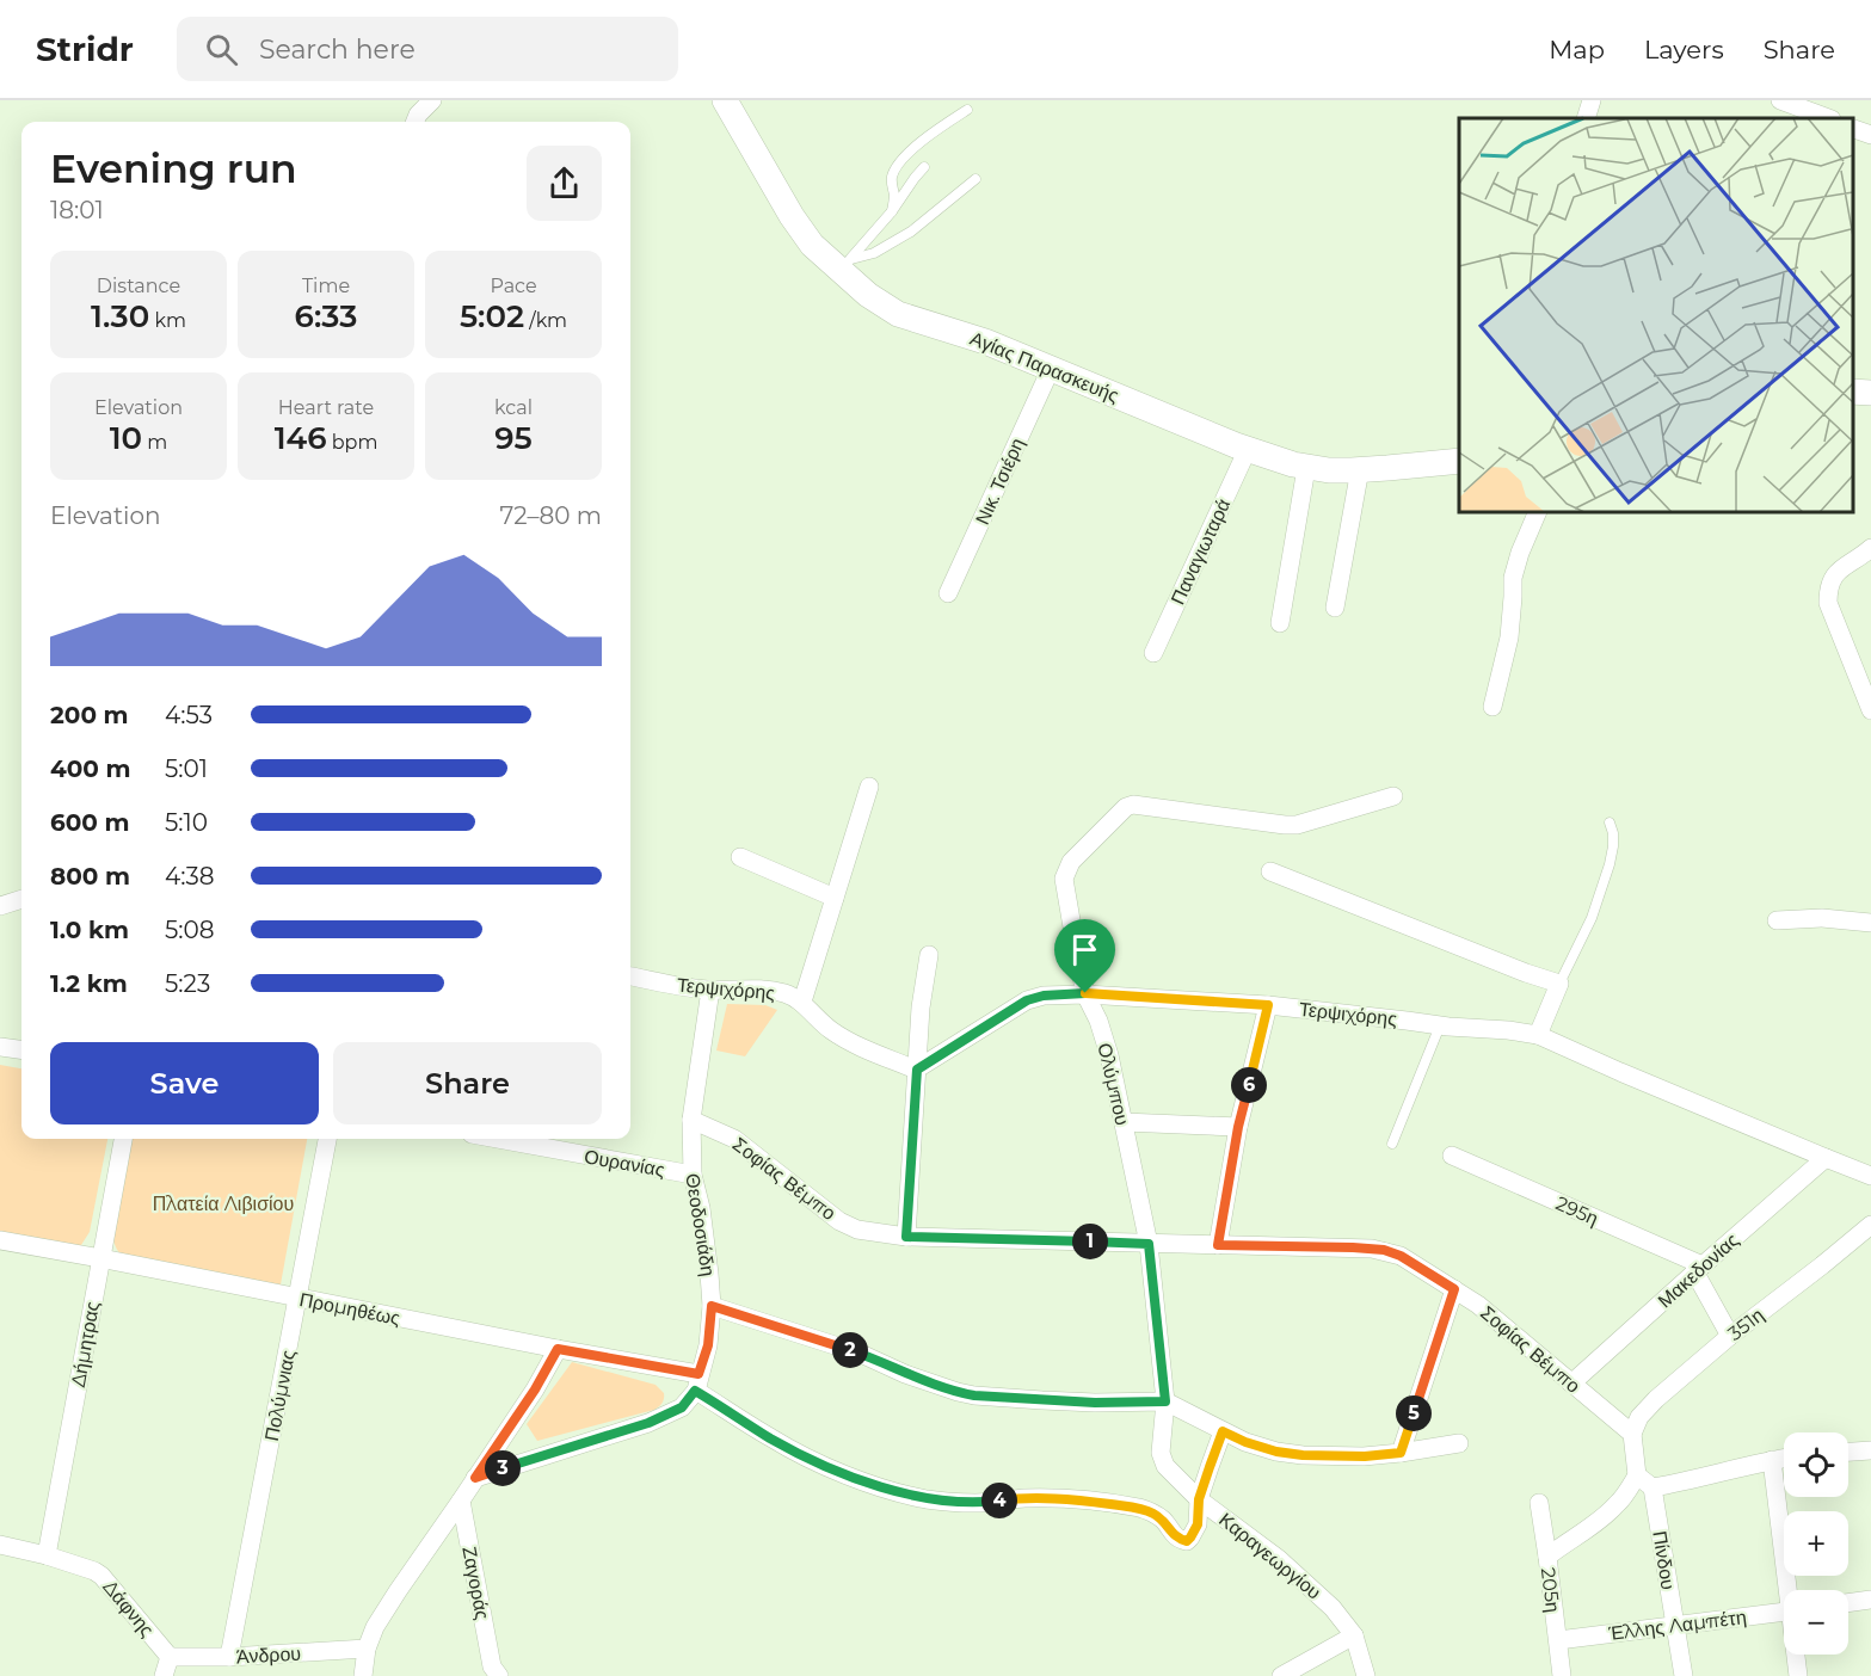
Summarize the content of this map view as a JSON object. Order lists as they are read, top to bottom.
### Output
{
  "streets": {
    "street": [
      "Αγίας Παρασκευής",
      "Νικ. Τσιέρη",
      "Παναγιωταρά",
      "Τερψιχόρης",
      "Ολύμπου",
      "Ουρανίας",
      "Σοφίας Βέμπο",
      "295η",
      "Θεοδοσιάδη",
      "Μακεδονίας",
      "Προμηθέως",
      "351η",
      "Δήμητρας",
      "Πολύμνιας",
      "Καραγεωργίου",
      "Πίνδου",
      "Ζαγοράς",
      "205η",
      "Δάφνης",
      "Έλλης Λαμπέτη",
      "Άνδρου"
    ]
  },
  "crossings": [
    ["Αγίας Παρασκευής", "Νικ. Τσιέρη"],
    ["Αγίας Παρασκευής", "Παναγιωταρά"],
    ["Τερψιχόρης", "Ολύμπου"],
    ["Τερψιχόρης", "Θεοδοσιάδη"],
    ["Τερψιχόρης", "Μακεδονίας"],
    ["Ολύμπου", "Σοφίας Βέμπο"],
    ["Ολύμπου", "Καραγεωργίου"],
    ["Ουρανίας", "Θεοδοσιάδη"],
    ["Σοφίας Βέμπο", "Θεοδοσιάδη"],
    ["Σοφίας Βέμπο", "Μακεδονίας"],
    ["Σοφίας Βέμπο", "351η"],
    ["295η", "Μακεδονίας"],
    ["Θεοδοσιάδη", "Προμηθέως"],
    ["Προμηθέως", "Δήμητρας"],
    ["Προμηθέως", "Πολύμνιας"],
    ["Δήμητρας", "Δάφνης"],
    ["Πολύμνιας", "Άνδρου"],
    ["Πίνδου", "Έλλης Λαμπέτη"],
    ["205η", "Έλλης Λαμπέτη"],
    ["Δάφνης", "Άνδρου"]
  ],
  "parks": ["Πλατεία Λιβισίου"],
  "page": {
    "header": "Stridr",
    "search": "Search here",
    "nav": ["Map", "Layers", "Share"],
    "heading": ["Evening run", "18:01"],
    "stats": [
      ["Distance", "1.30 km"],
      ["Time", "6:33"],
      ["Pace", "5:02 /km"],
      ["Elevation", "10 m"],
      ["Heart rate", "146 bpm"],
      ["kcal", "95"]
    ],
    "chart": ["Elevation", "72–80 m"],
    "list": [
      {
        "name": "200 m",
        "note": "4:53"
      },
      {
        "name": "400 m",
        "note": "5:01"
      },
      {
        "name": "600 m",
        "note": "5:10"
      },
      {
        "name": "800 m",
        "note": "4:38"
      },
      {
        "name": "1.0 km",
        "note": "5:08"
      },
      {
        "name": "1.2 km",
        "note": "5:23"
      }
    ],
    "buttons": ["Save", "Share"],
    "pins": [
      "6",
      "1",
      "2",
      "5",
      "3",
      "4"
    ],
    "map_buttons": ["+", "−"]
  }
}
